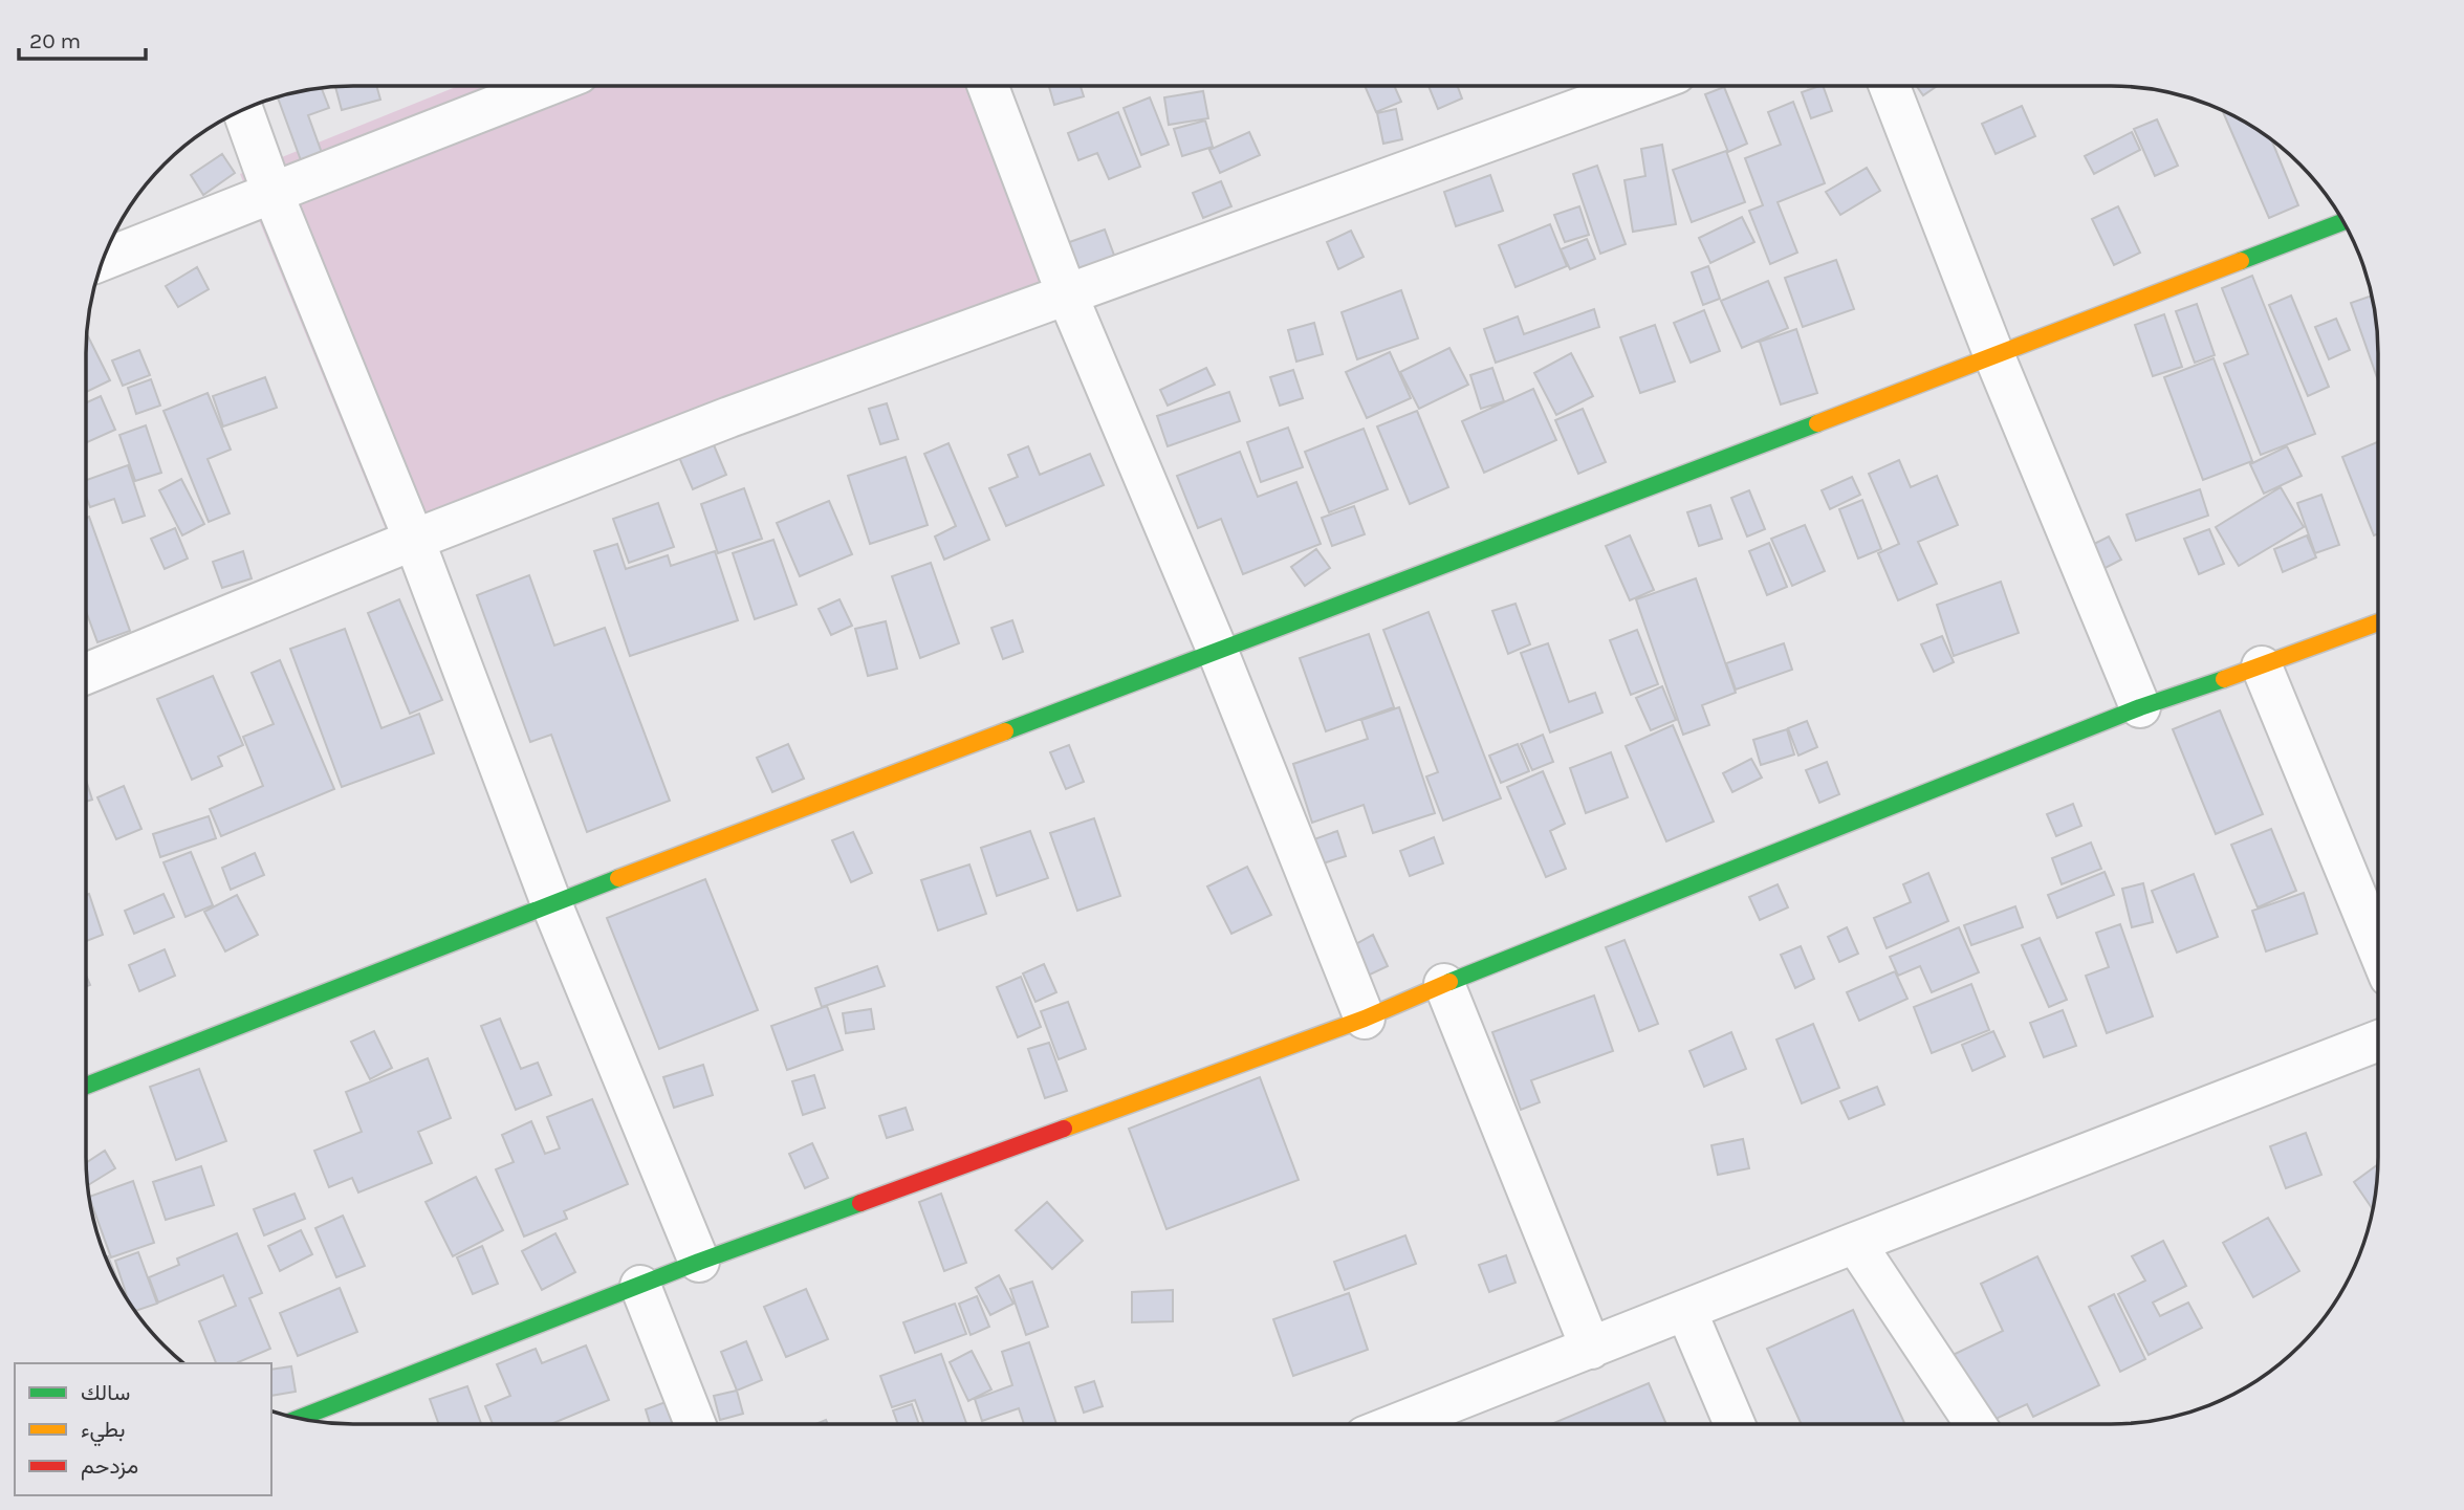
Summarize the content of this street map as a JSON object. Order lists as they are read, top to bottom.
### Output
{
  "legend": ["سالك", "بطيء", "مزدحم"],
  "scale_bar": "20 m"
}
